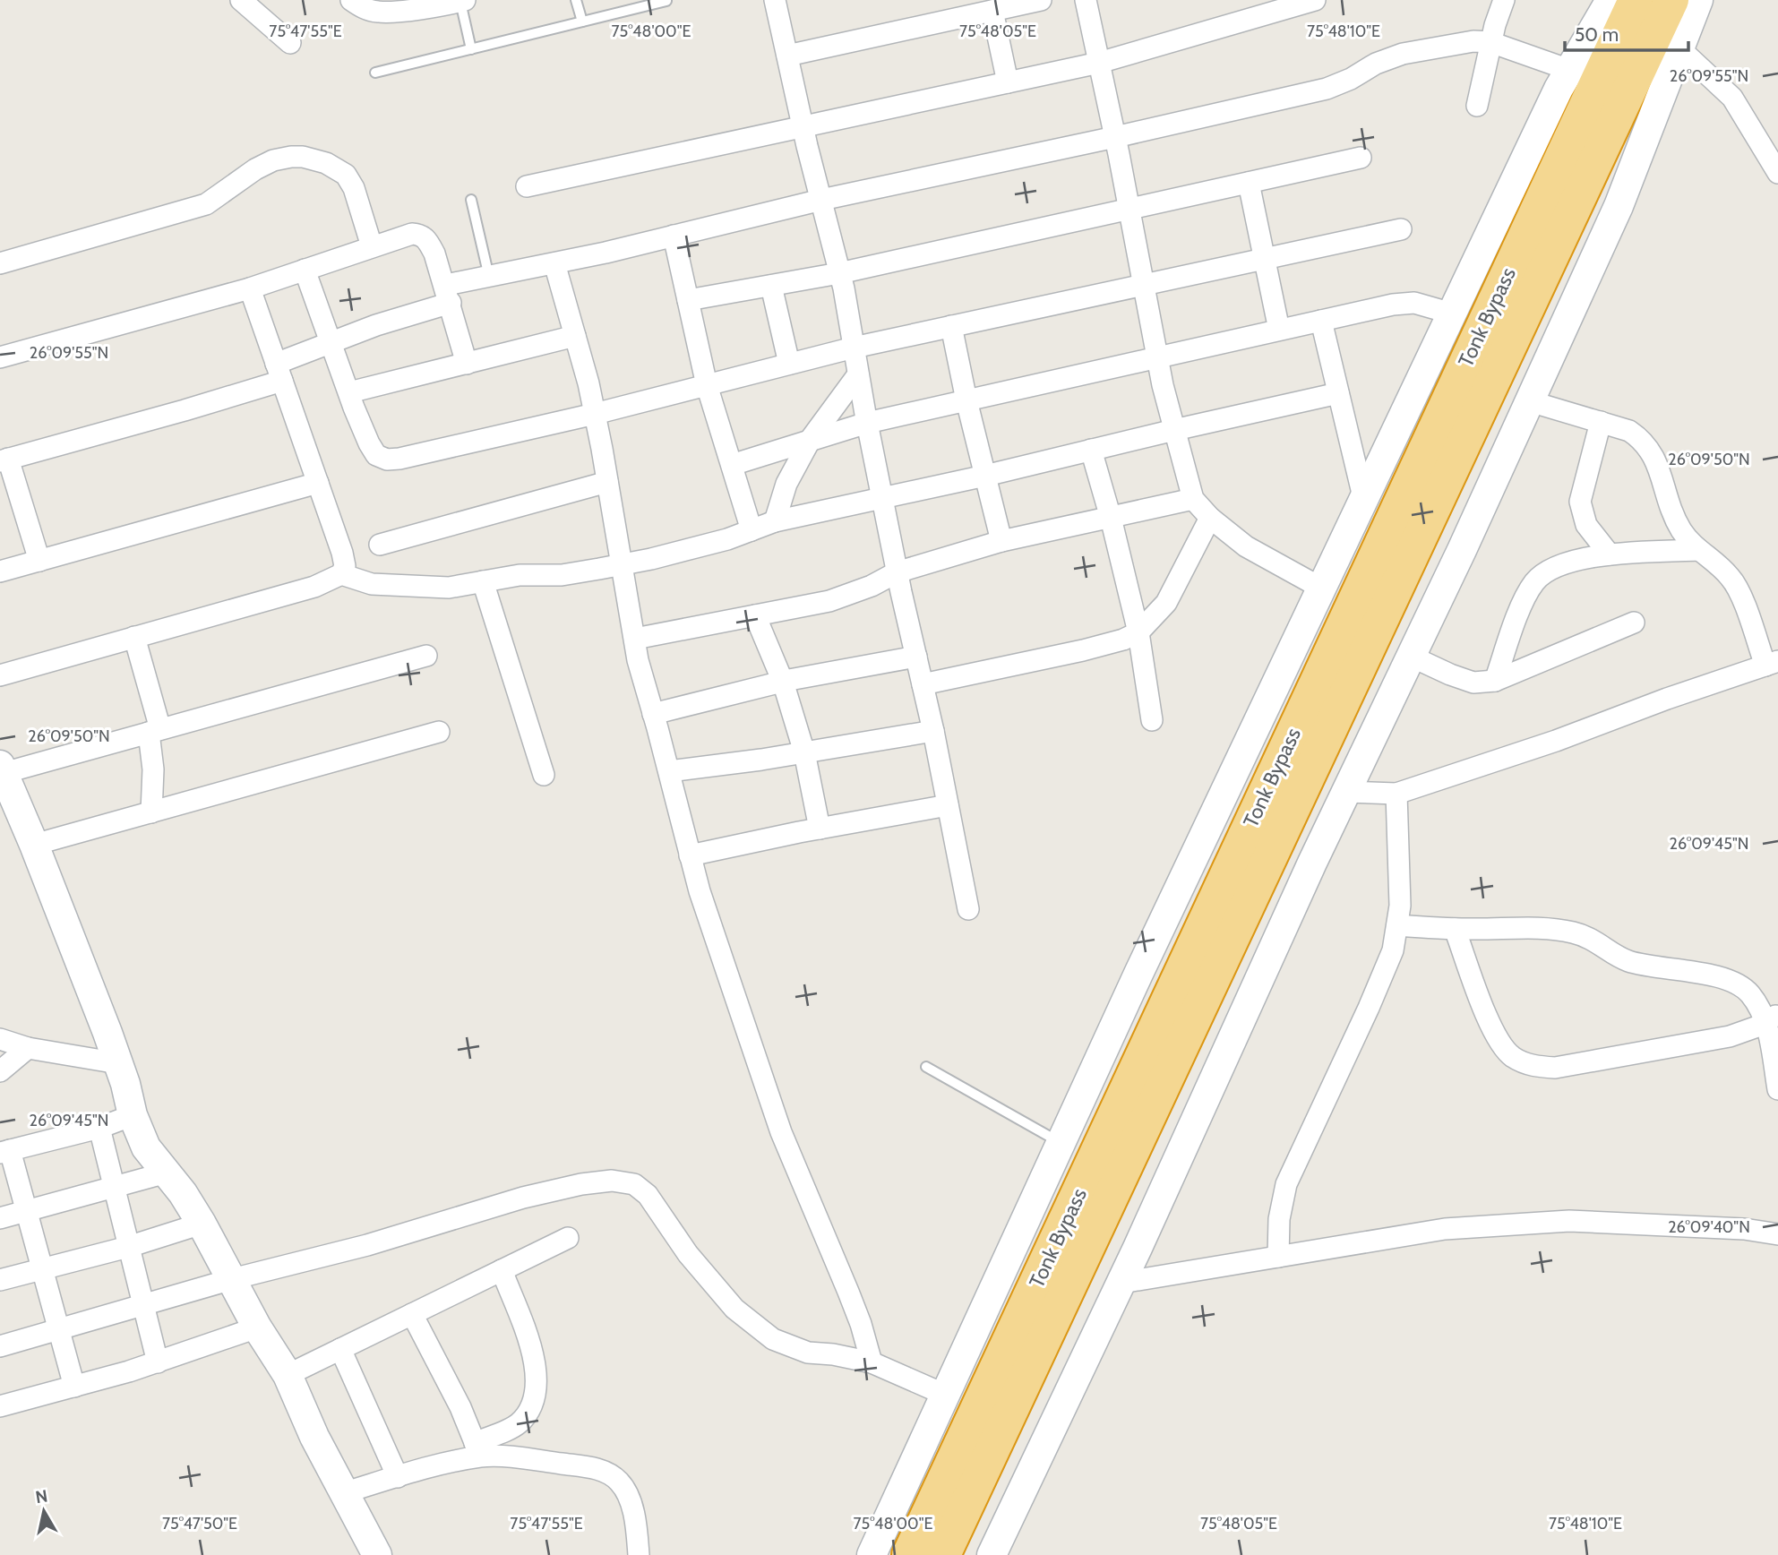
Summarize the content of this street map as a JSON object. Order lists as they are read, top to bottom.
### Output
{
  "streets": {
    "highway": ["Tonk Bypass"]
  },
  "scale_bar": "50 m",
  "north": "top",
  "coordinates": [
    "75°47'55\"E",
    "75°48'00\"E",
    "75°48'05\"E",
    "75°48'10\"E",
    "26°09'55\"N",
    "26°09'50\"N",
    "26°09'45\"N",
    "26°09'40\"N",
    "75°47'50\"E"
  ]
}
